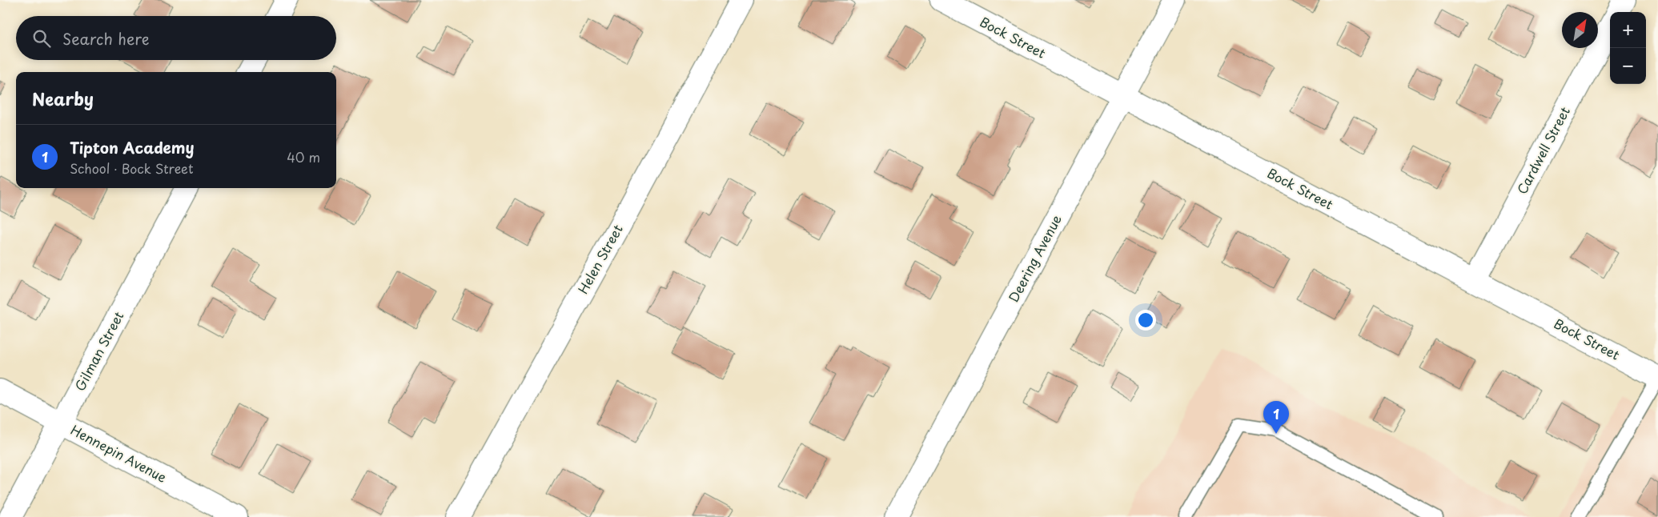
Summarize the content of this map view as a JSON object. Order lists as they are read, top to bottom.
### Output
{
  "streets": {
    "street": [
      "Bock Street",
      "Cardwell Street",
      "Deering Avenue",
      "Helen Street",
      "Gilman Street",
      "Hennepin Avenue"
    ]
  },
  "crossings": [
    ["Bock Street", "Cardwell Street"],
    ["Bock Street", "Deering Avenue"],
    ["Gilman Street", "Hennepin Avenue"]
  ],
  "north": "top right",
  "page": {
    "map_buttons": ["+", "−"],
    "search": "Search here",
    "heading": "Nearby",
    "list": [
      {
        "mark": "1",
        "name": "Tipton Academy",
        "note": "School · Bock Street",
        "value": "40 m"
      }
    ],
    "pins": "1"
  }
}
